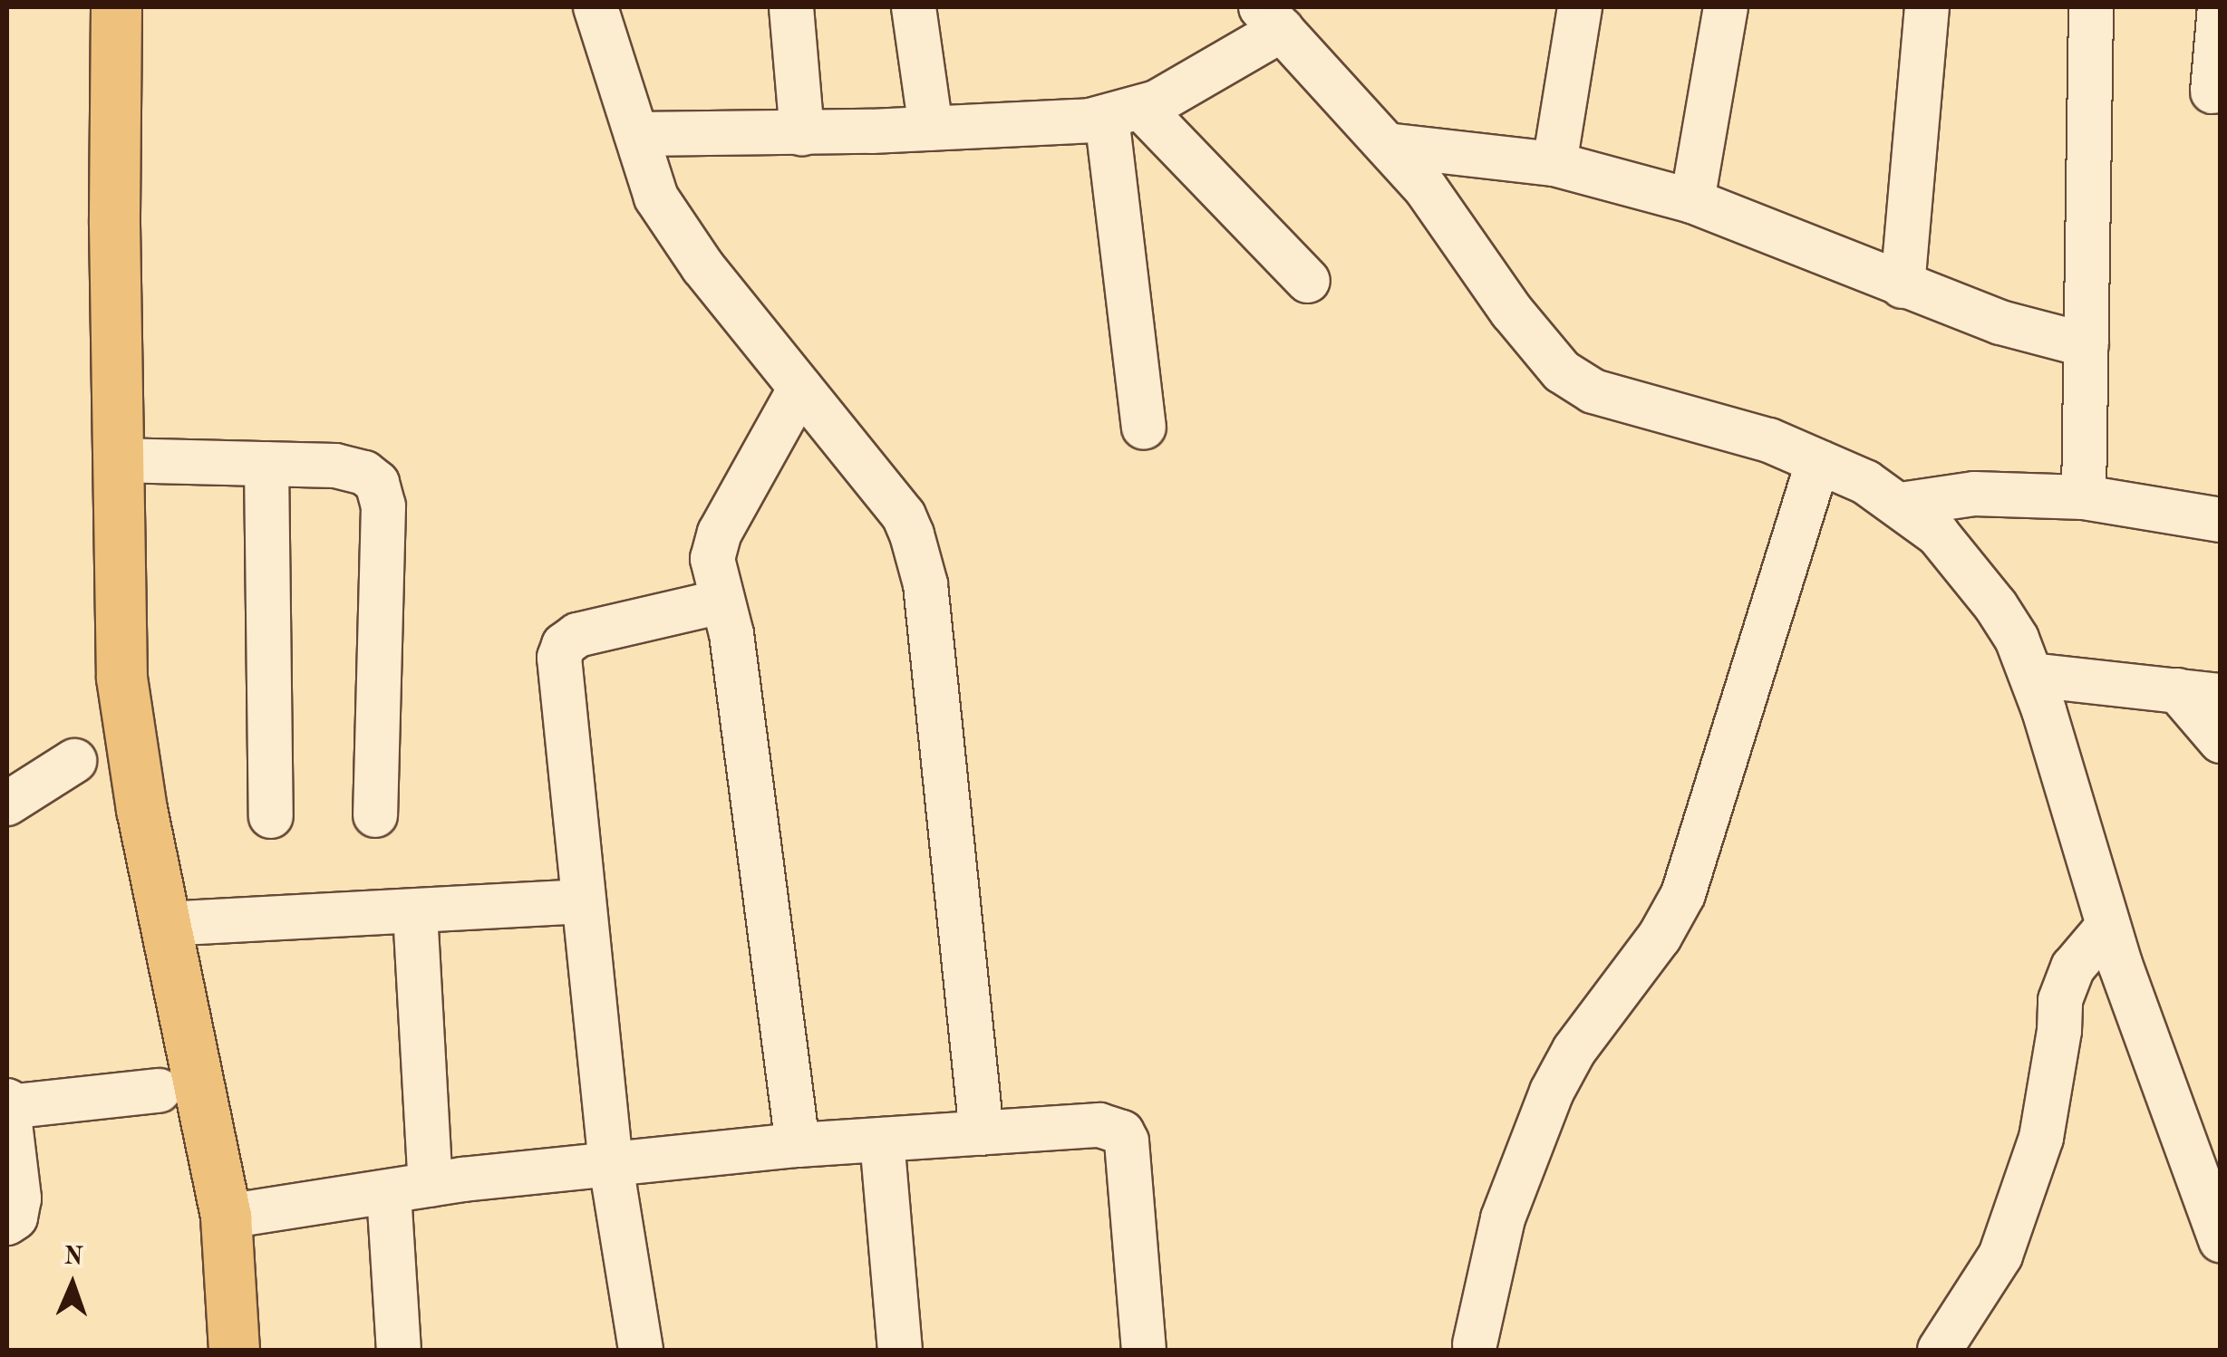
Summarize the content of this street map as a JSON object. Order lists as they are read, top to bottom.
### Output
{
  "north": "top"
}
